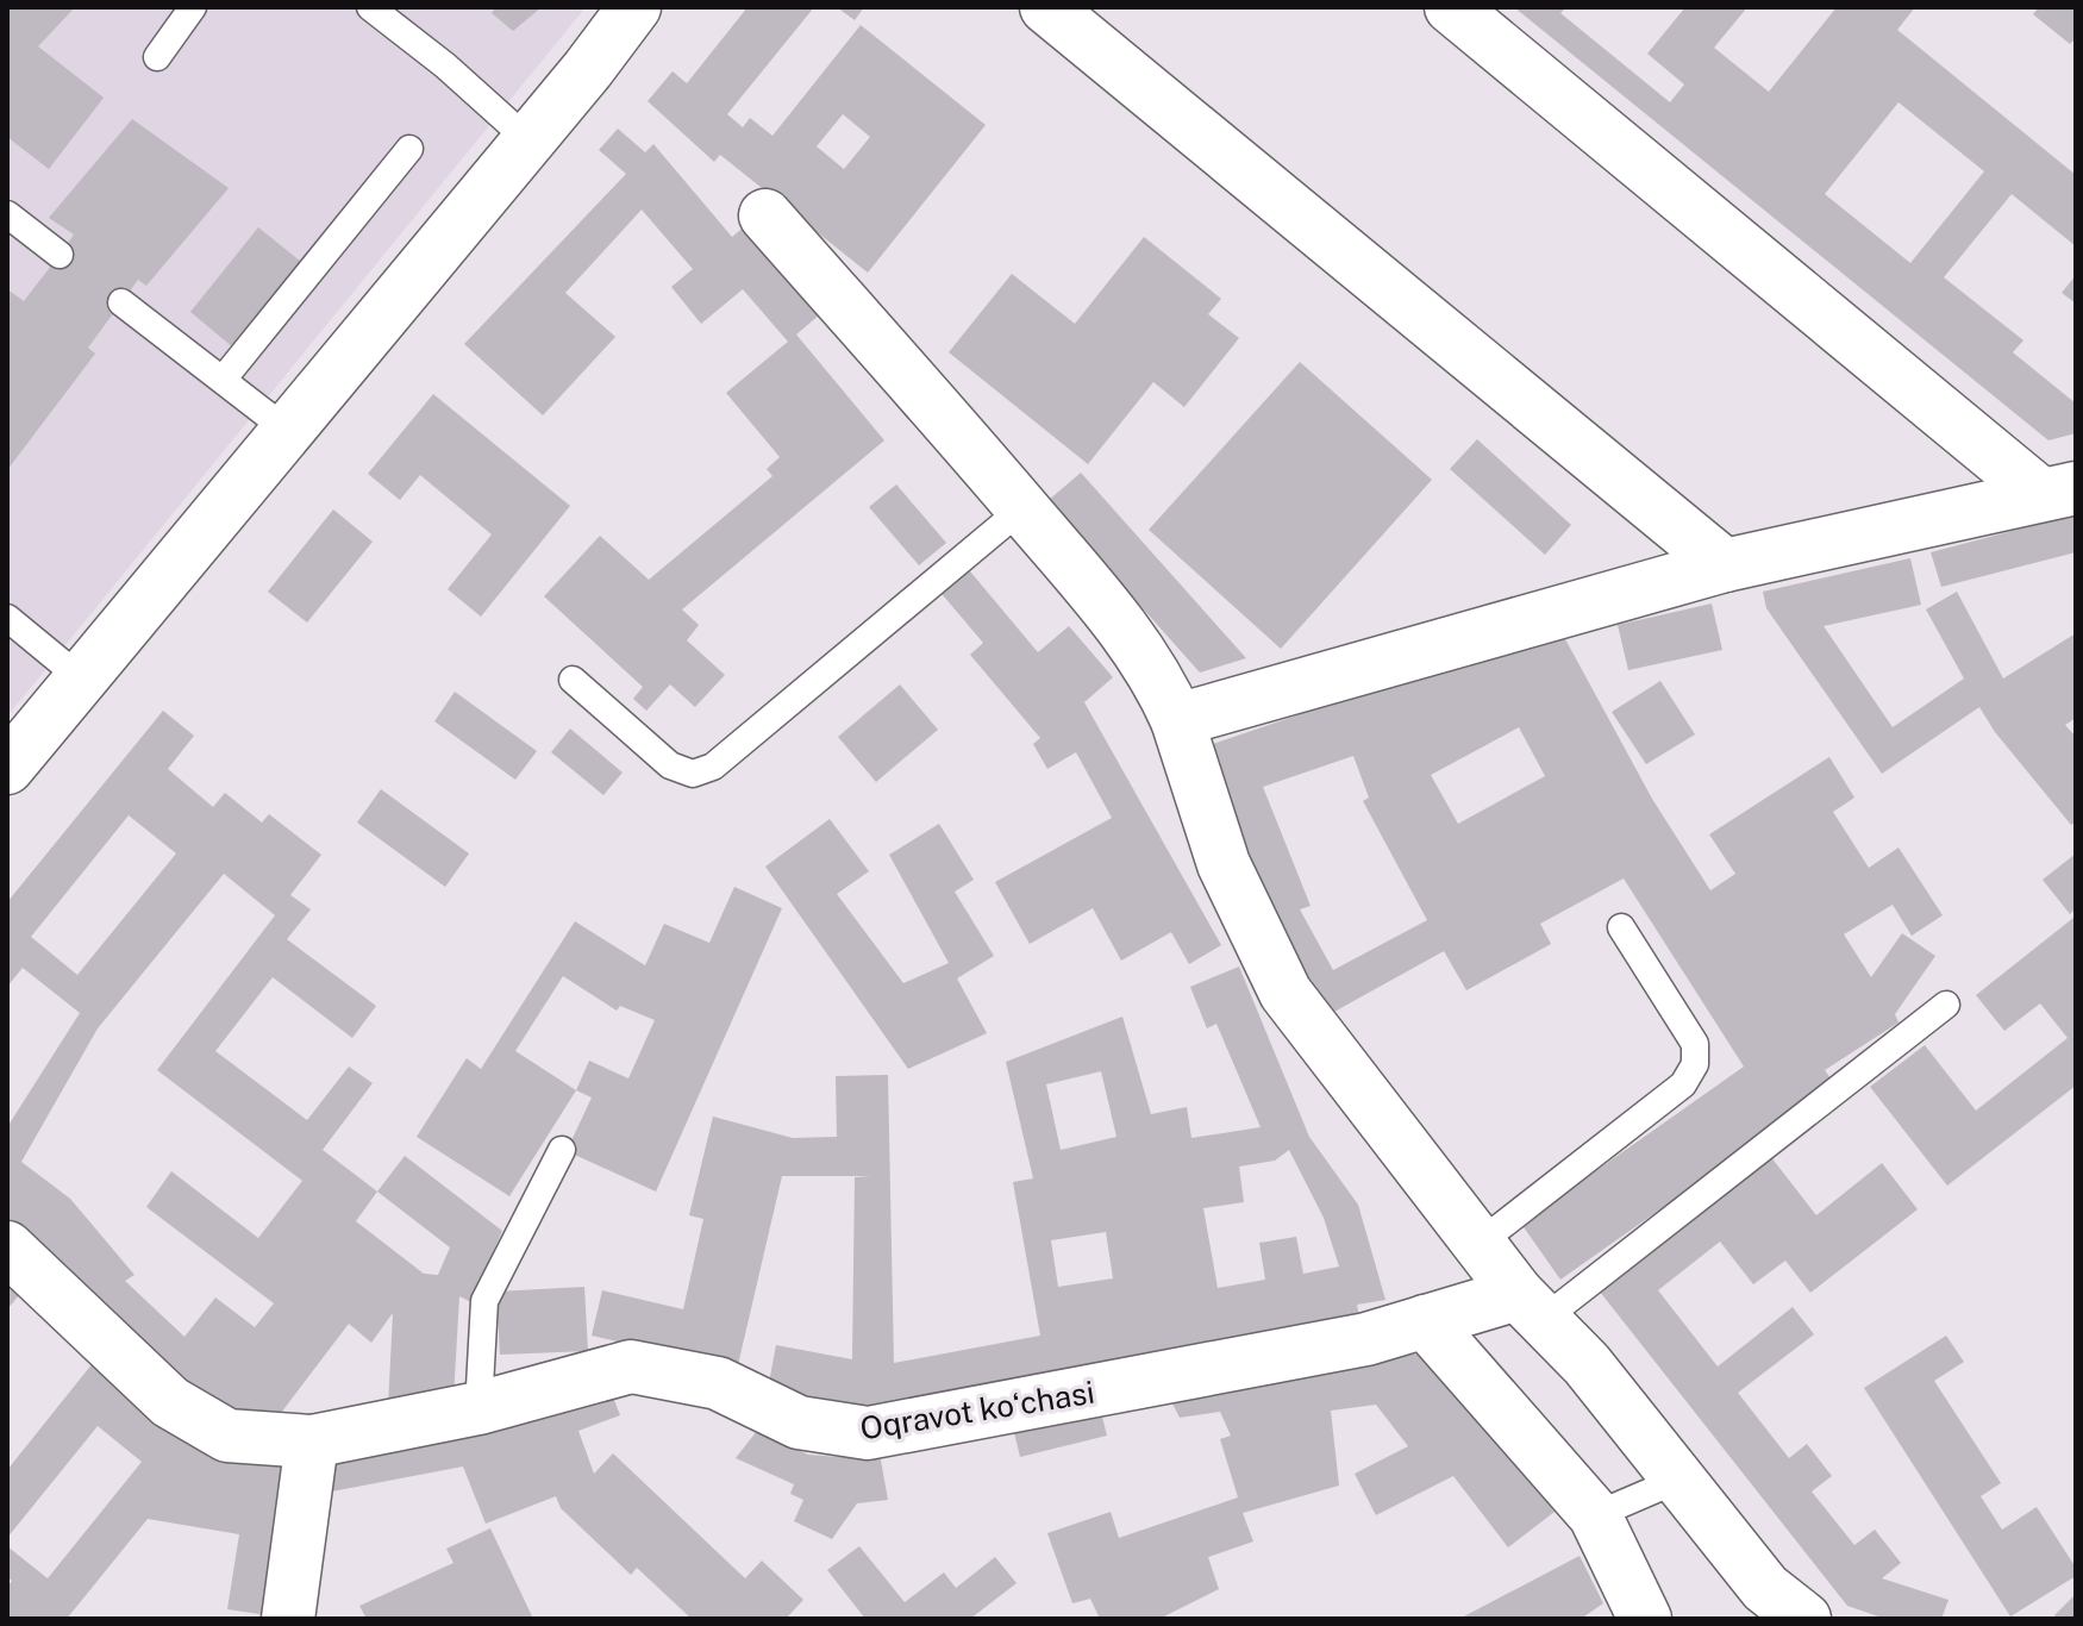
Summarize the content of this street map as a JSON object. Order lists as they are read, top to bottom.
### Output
{
  "streets": {
    "street": ["Oqravot koʻchasi"]
  }
}
